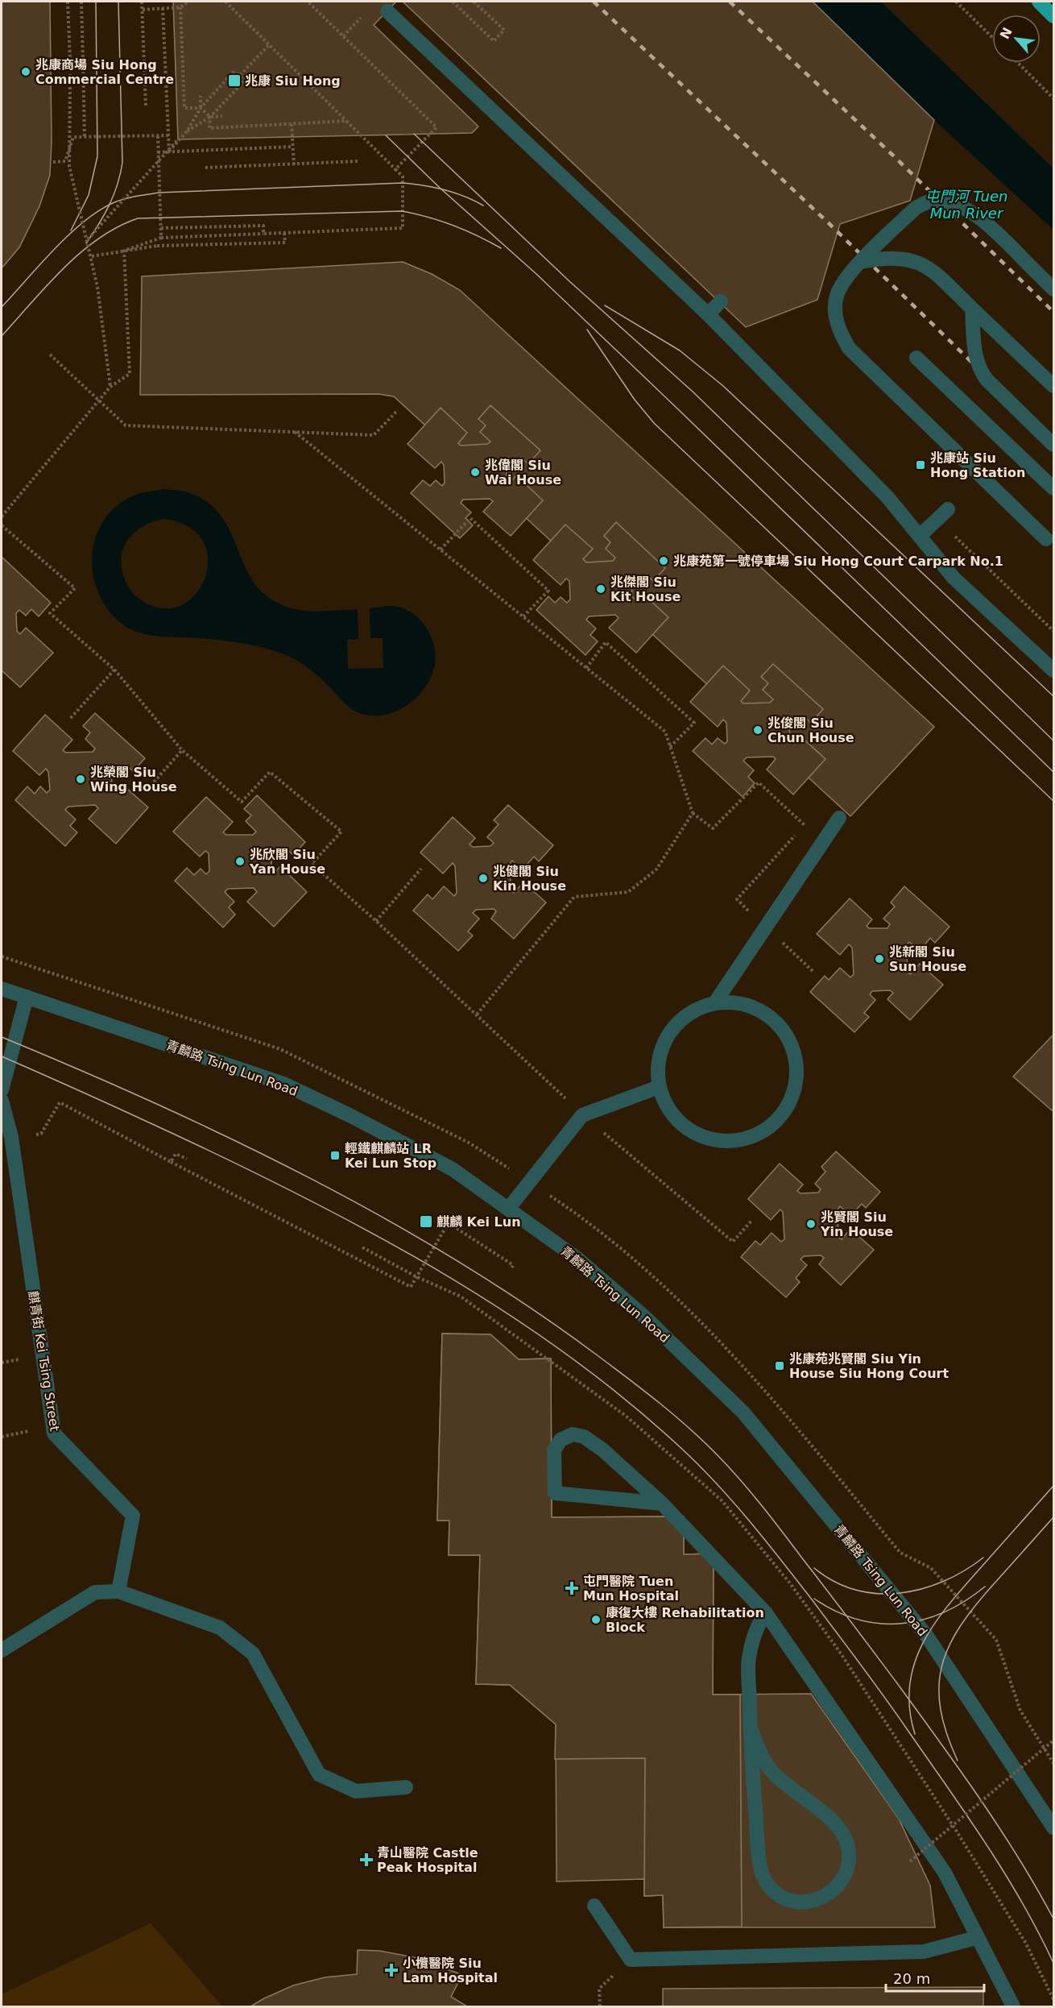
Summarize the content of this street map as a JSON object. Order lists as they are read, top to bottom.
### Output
{
  "streets": {
    "street": ["青麟路 Tsing Lun Road", "麒青街 Kei Tsing Street"]
  },
  "water": ["屯門河 Tuen Mun River"],
  "places": {
    "other": [
      "兆康商場 Siu Hong Commercial Centre",
      "兆偉閣 Siu Wai House",
      "兆康苑第一號停車場 Siu Hong Court Carpark No.1",
      "兆傑閣 Siu Kit House",
      "兆俊閣 Siu Chun House",
      "兆榮閣 Siu Wing House",
      "兆欣閣 Siu Yan House",
      "兆健閣 Siu Kin House",
      "兆新閣 Siu Sun House",
      "兆賢閣 Siu Yin House",
      "康復大樓 Rehabilitation Block"
    ],
    "transit": [
      "兆康 Siu Hong",
      "兆康站 Siu Hong Station",
      "輕鐵麒麟站 LR Kei Lun Stop",
      "麒麟 Kei Lun",
      "兆康苑兆賢閣 Siu Yin House Siu Hong Court"
    ],
    "health": ["屯門醫院 Tuen Mun Hospital", "青山醫院 Castle Peak Hospital", "小欖醫院 Siu Lam Hospital"]
  },
  "scale_bar": "20 m",
  "north": "top left"
}
